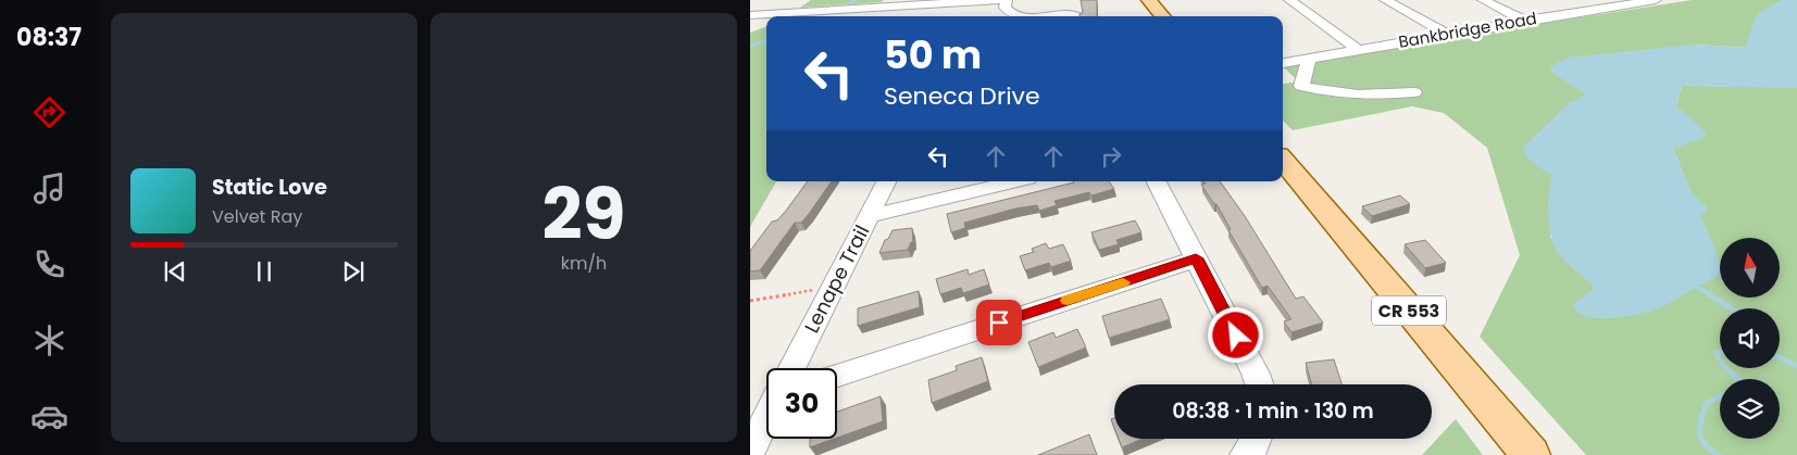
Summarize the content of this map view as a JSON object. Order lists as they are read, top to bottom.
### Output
{
  "streets": {
    "main road": ["CR 553"],
    "street": ["Bankbridge Road", "Lenape Trail"]
  },
  "north": "top",
  "page": {
    "tabs": "08:37",
    "tile": ["29", "km/h"],
    "turn": ["50 m", "Seneca Drive"],
    "song": ["Static Love", "Velvet Ray"],
    "limit": "30",
    "trip": "08:38 · 1 min · 130 m"
  }
}
